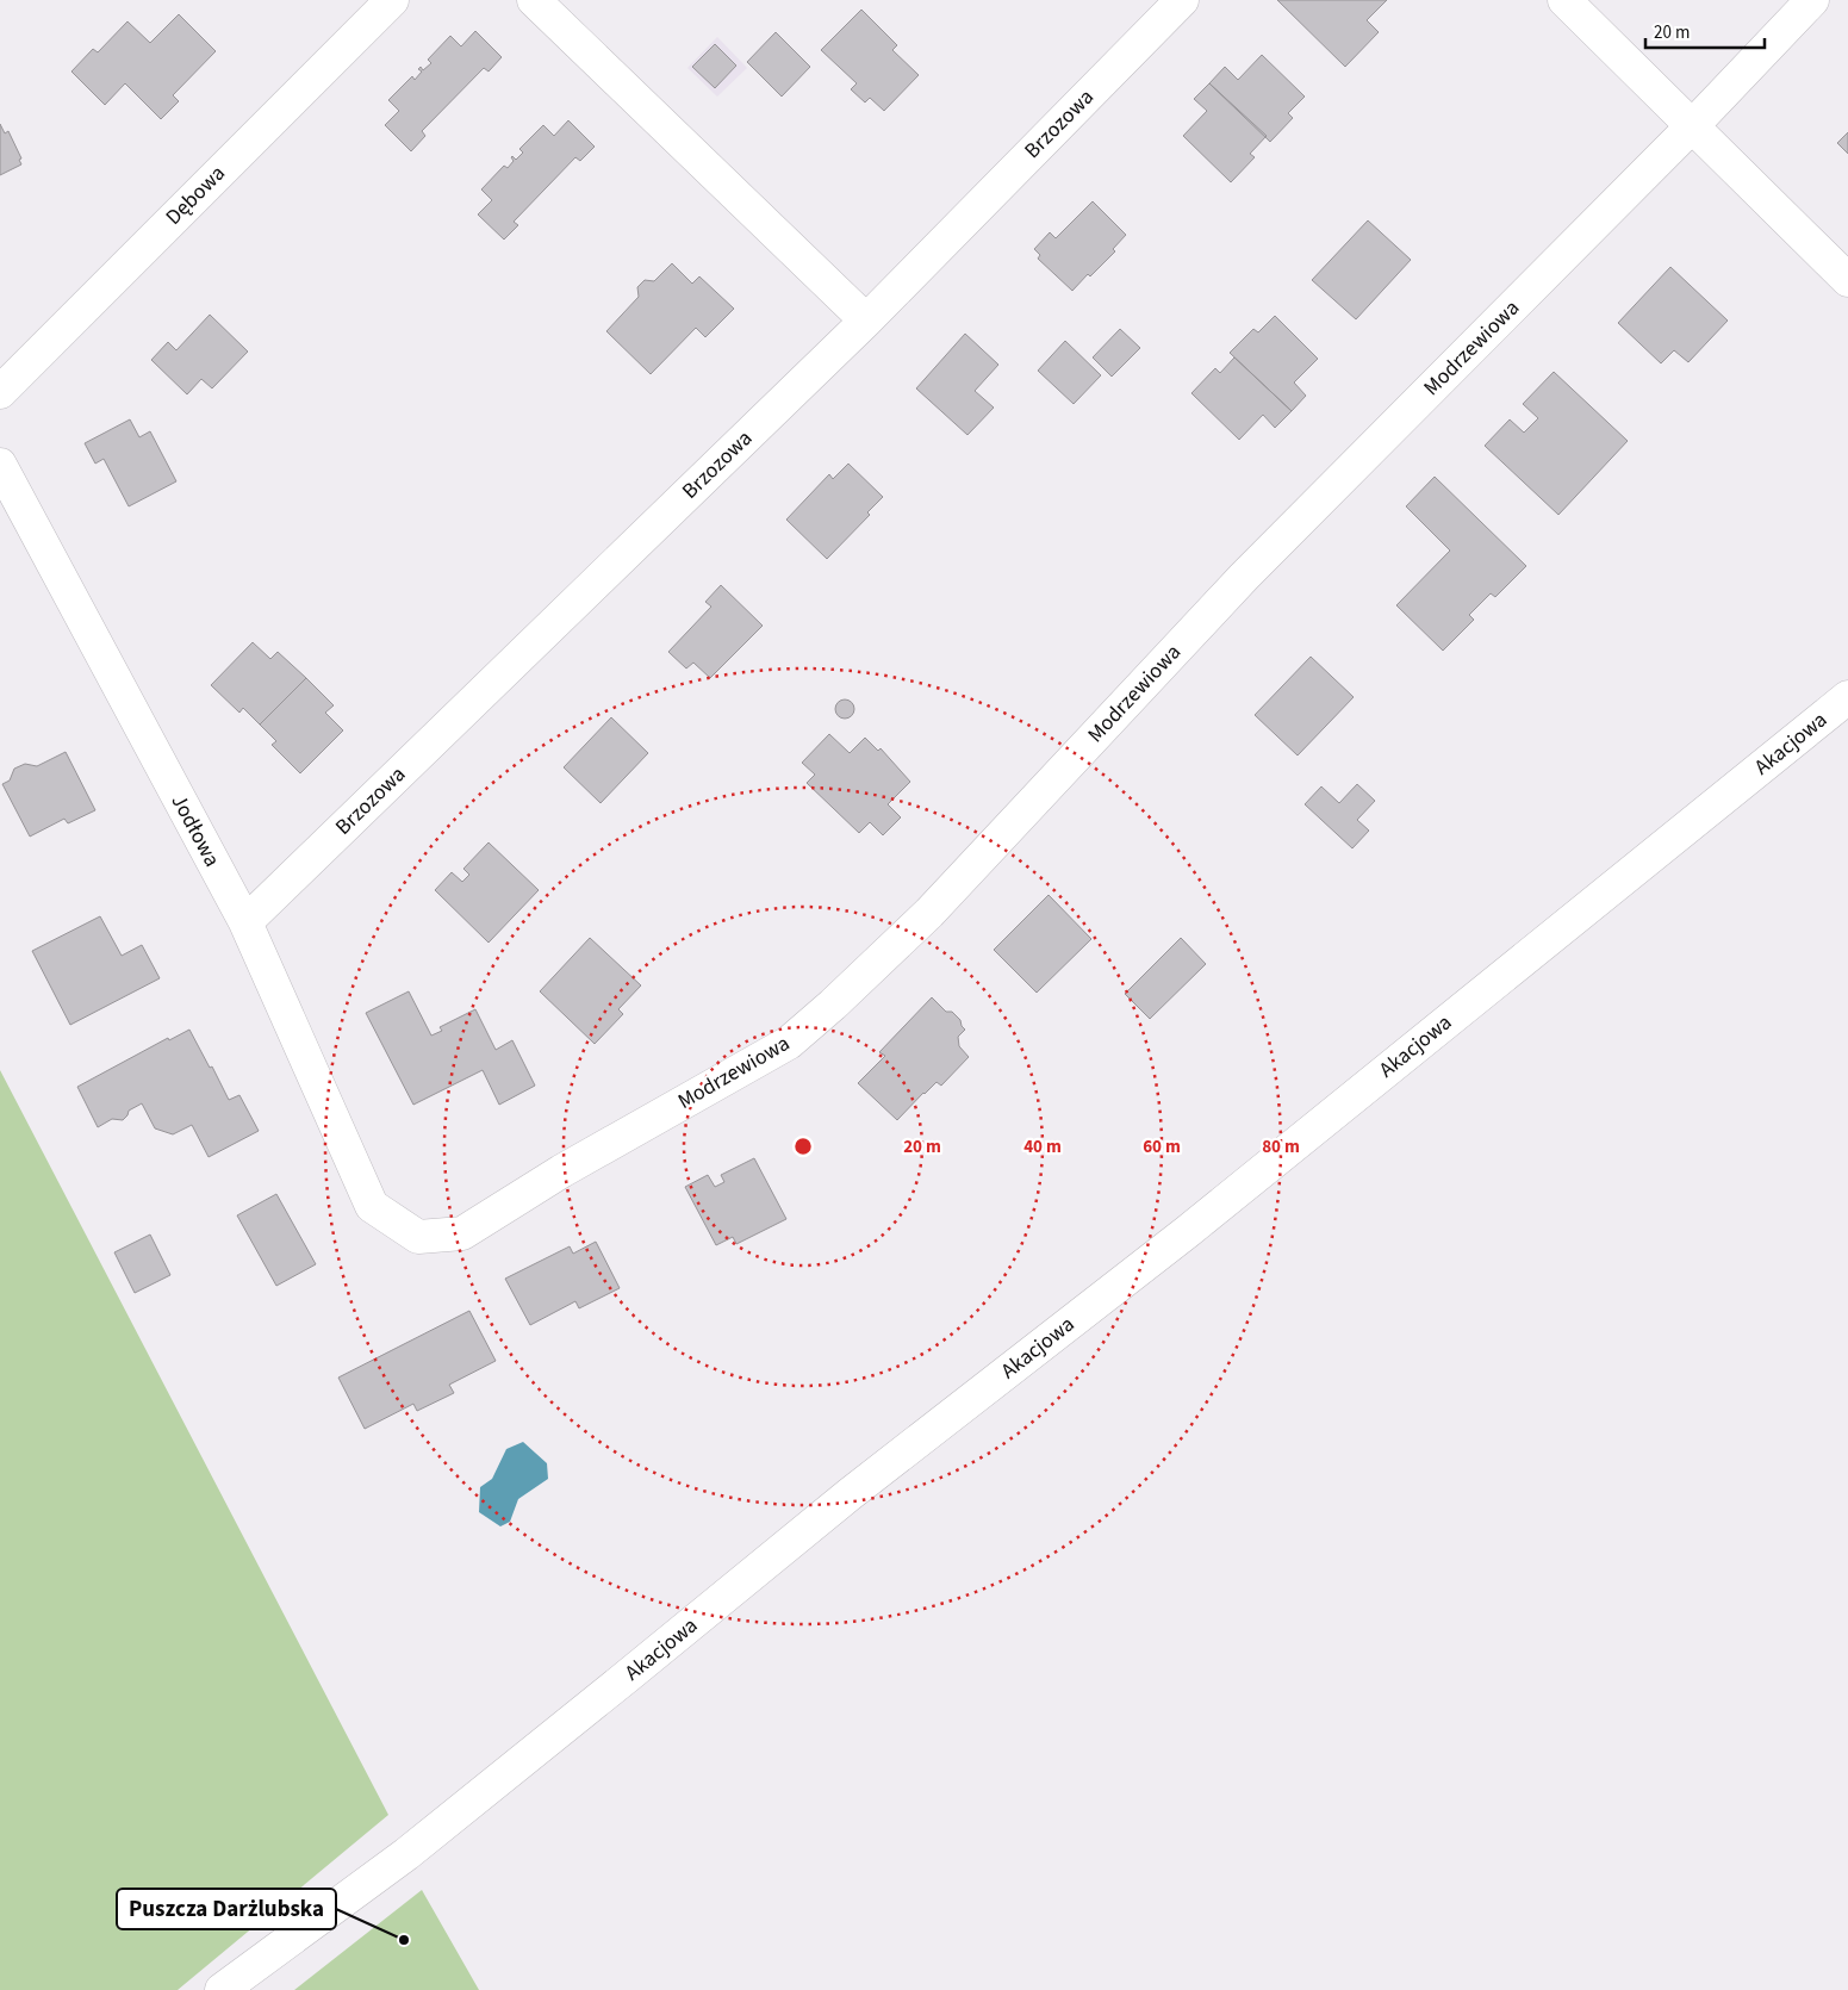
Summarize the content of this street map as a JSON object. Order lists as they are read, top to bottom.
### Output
{
  "streets": {
    "street": [
      "Brzozowa",
      "Dębowa",
      "Modrzewiowa",
      "Akacjowa",
      "Jodłowa"
    ]
  },
  "crossings": [
    ["Brzozowa", "Jodłowa"],
    ["Modrzewiowa", "Jodłowa"]
  ],
  "places": ["Puszcza Darżlubska"],
  "scale_bar": "20 m",
  "rings": [
    "20 m",
    "40 m",
    "60 m",
    "80 m"
  ]
}
